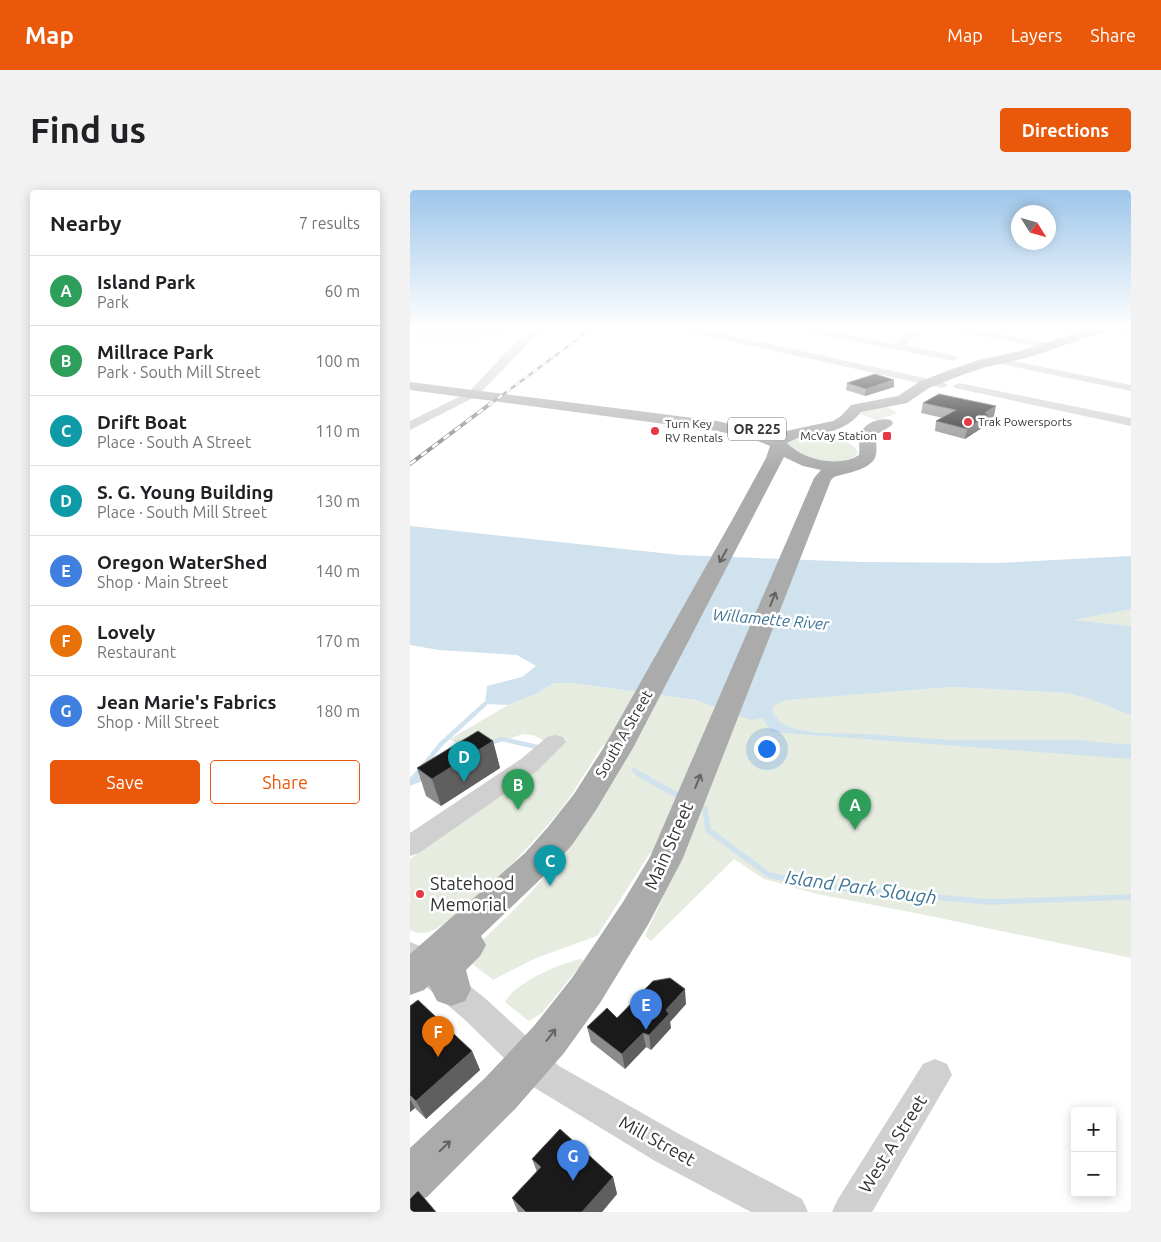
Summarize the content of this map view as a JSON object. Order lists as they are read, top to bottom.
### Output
{
  "streets": {
    "main road": ["OR 225", "South A Street", "Main Street"],
    "street": ["Mill Street", "West A Street"]
  },
  "crossings": [
    ["OR 225", "South A Street"],
    ["South A Street", "Mill Street"],
    ["Main Street", "Mill Street"]
  ],
  "one_way": ["South A Street", "Main Street"],
  "water": ["Willamette River", "Island Park Slough"],
  "places": {
    "other": ["Trak Powersports", "Turn Key RV Rentals", "Statehood Memorial"],
    "transit": ["McVay Station"]
  },
  "north": "bottom right",
  "page": {
    "header": "Map",
    "nav": ["Map", "Layers", "Share"],
    "buttons": [
      "Directions",
      ["Save", "Share"]
    ],
    "title": "Find us",
    "heading": ["Nearby", "7 results"],
    "list": [
      {
        "mark": "A",
        "name": "Island Park",
        "note": "Park",
        "value": "60 m"
      },
      {
        "mark": "B",
        "name": "Millrace Park",
        "note": "Park · South Mill Street",
        "value": "100 m"
      },
      {
        "mark": "C",
        "name": "Drift Boat",
        "note": "Place · South A Street",
        "value": "110 m"
      },
      {
        "mark": "D",
        "name": "S. G. Young Building",
        "note": "Place · South Mill Street",
        "value": "130 m"
      },
      {
        "mark": "E",
        "name": "Oregon WaterShed",
        "note": "Shop · Main Street",
        "value": "140 m"
      },
      {
        "mark": "F",
        "name": "Lovely",
        "note": "Restaurant",
        "value": "170 m"
      },
      {
        "mark": "G",
        "name": "Jean Marie's Fabrics",
        "note": "Shop · Mill Street",
        "value": "180 m"
      }
    ],
    "pins": [
      "D",
      "B",
      "A",
      "C",
      "E",
      "F",
      "G"
    ],
    "map_buttons": ["+", "−"]
  }
}
